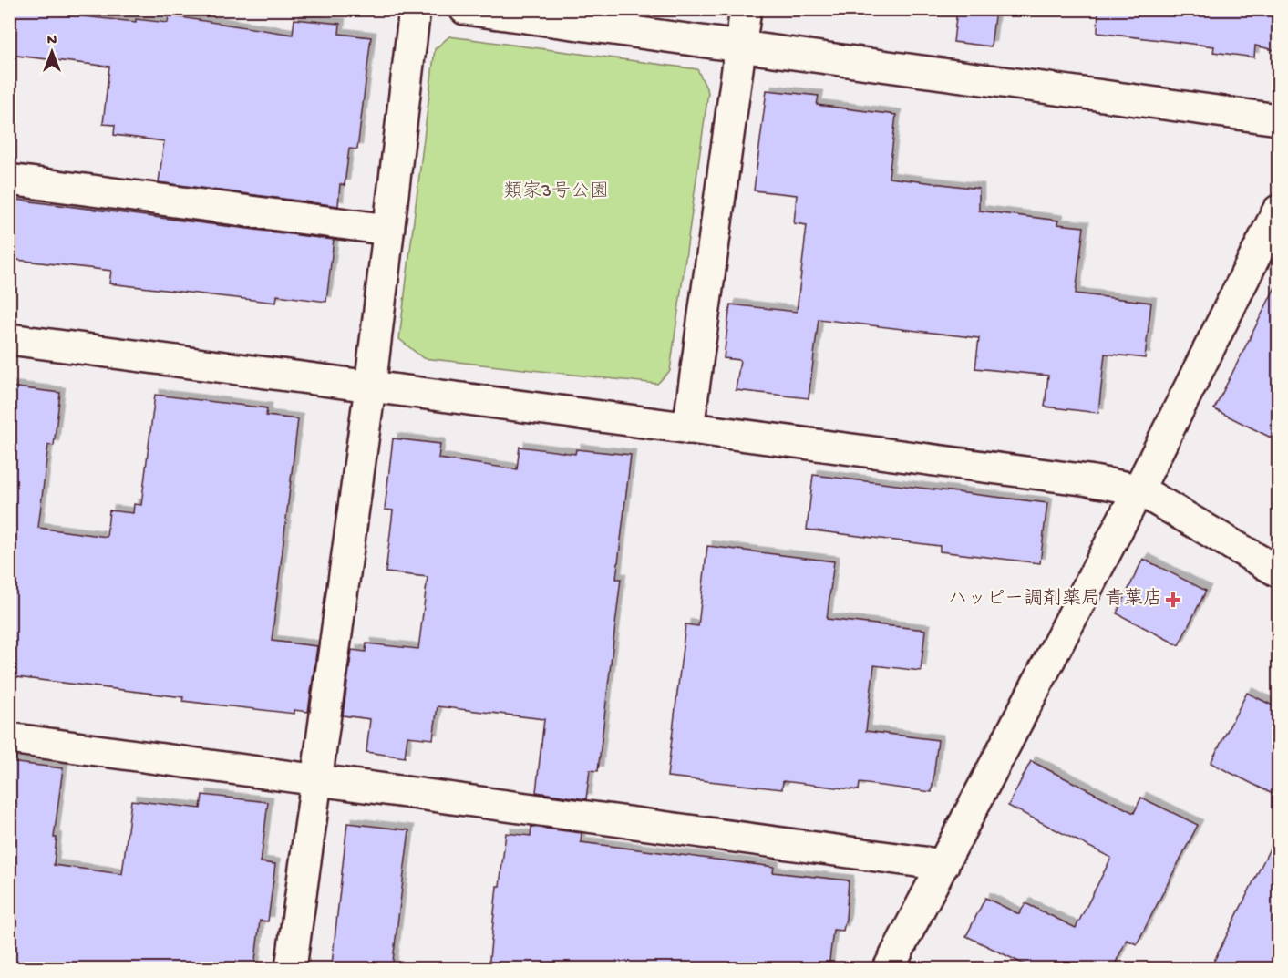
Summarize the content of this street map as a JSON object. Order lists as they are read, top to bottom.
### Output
{
  "parks": ["類家3号公園"],
  "places": {
    "health": ["ハッピー調剤薬局 青葉店"]
  },
  "north": "top"
}
